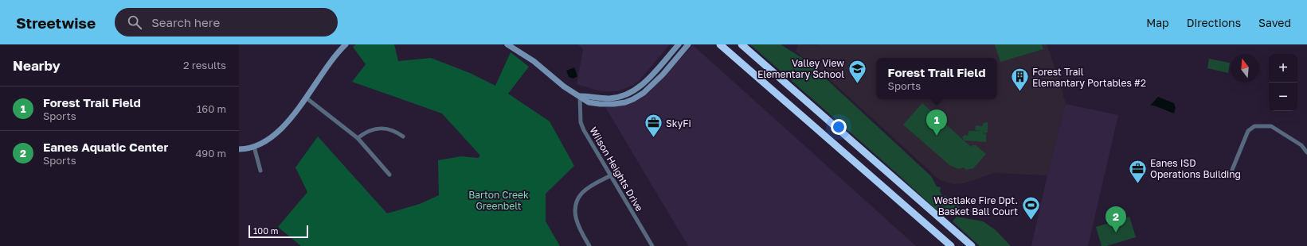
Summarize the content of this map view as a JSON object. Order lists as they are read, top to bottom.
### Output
{
  "streets": {
    "street": ["Wilson Heights Drive"]
  },
  "parks": ["Barton Creek Greenbelt"],
  "places": {
    "school or university": ["Valley View Elementary School"],
    "building": ["Forest Trail Elemantary Portables #2"],
    "office": ["SkyFi", "Eanes ISD Operations Building"],
    "sports": ["Westlake Fire Dpt. Basket Ball Court"]
  },
  "scale_bar": "100 m",
  "north": "top",
  "page": {
    "header": "Streetwise",
    "search": "Search here",
    "nav": ["Map", "Directions", "Saved"],
    "heading": ["Nearby", "2 results"],
    "map_buttons": ["+", "−"],
    "popup": ["Forest Trail Field", "Sports"],
    "list": [
      {
        "mark": "1",
        "name": "Forest Trail Field",
        "note": "Sports",
        "value": "160 m"
      },
      {
        "mark": "2",
        "name": "Eanes Aquatic Center",
        "note": "Sports",
        "value": "490 m"
      }
    ],
    "pins": ["1", "2"],
    "scale": "100 m"
  }
}
